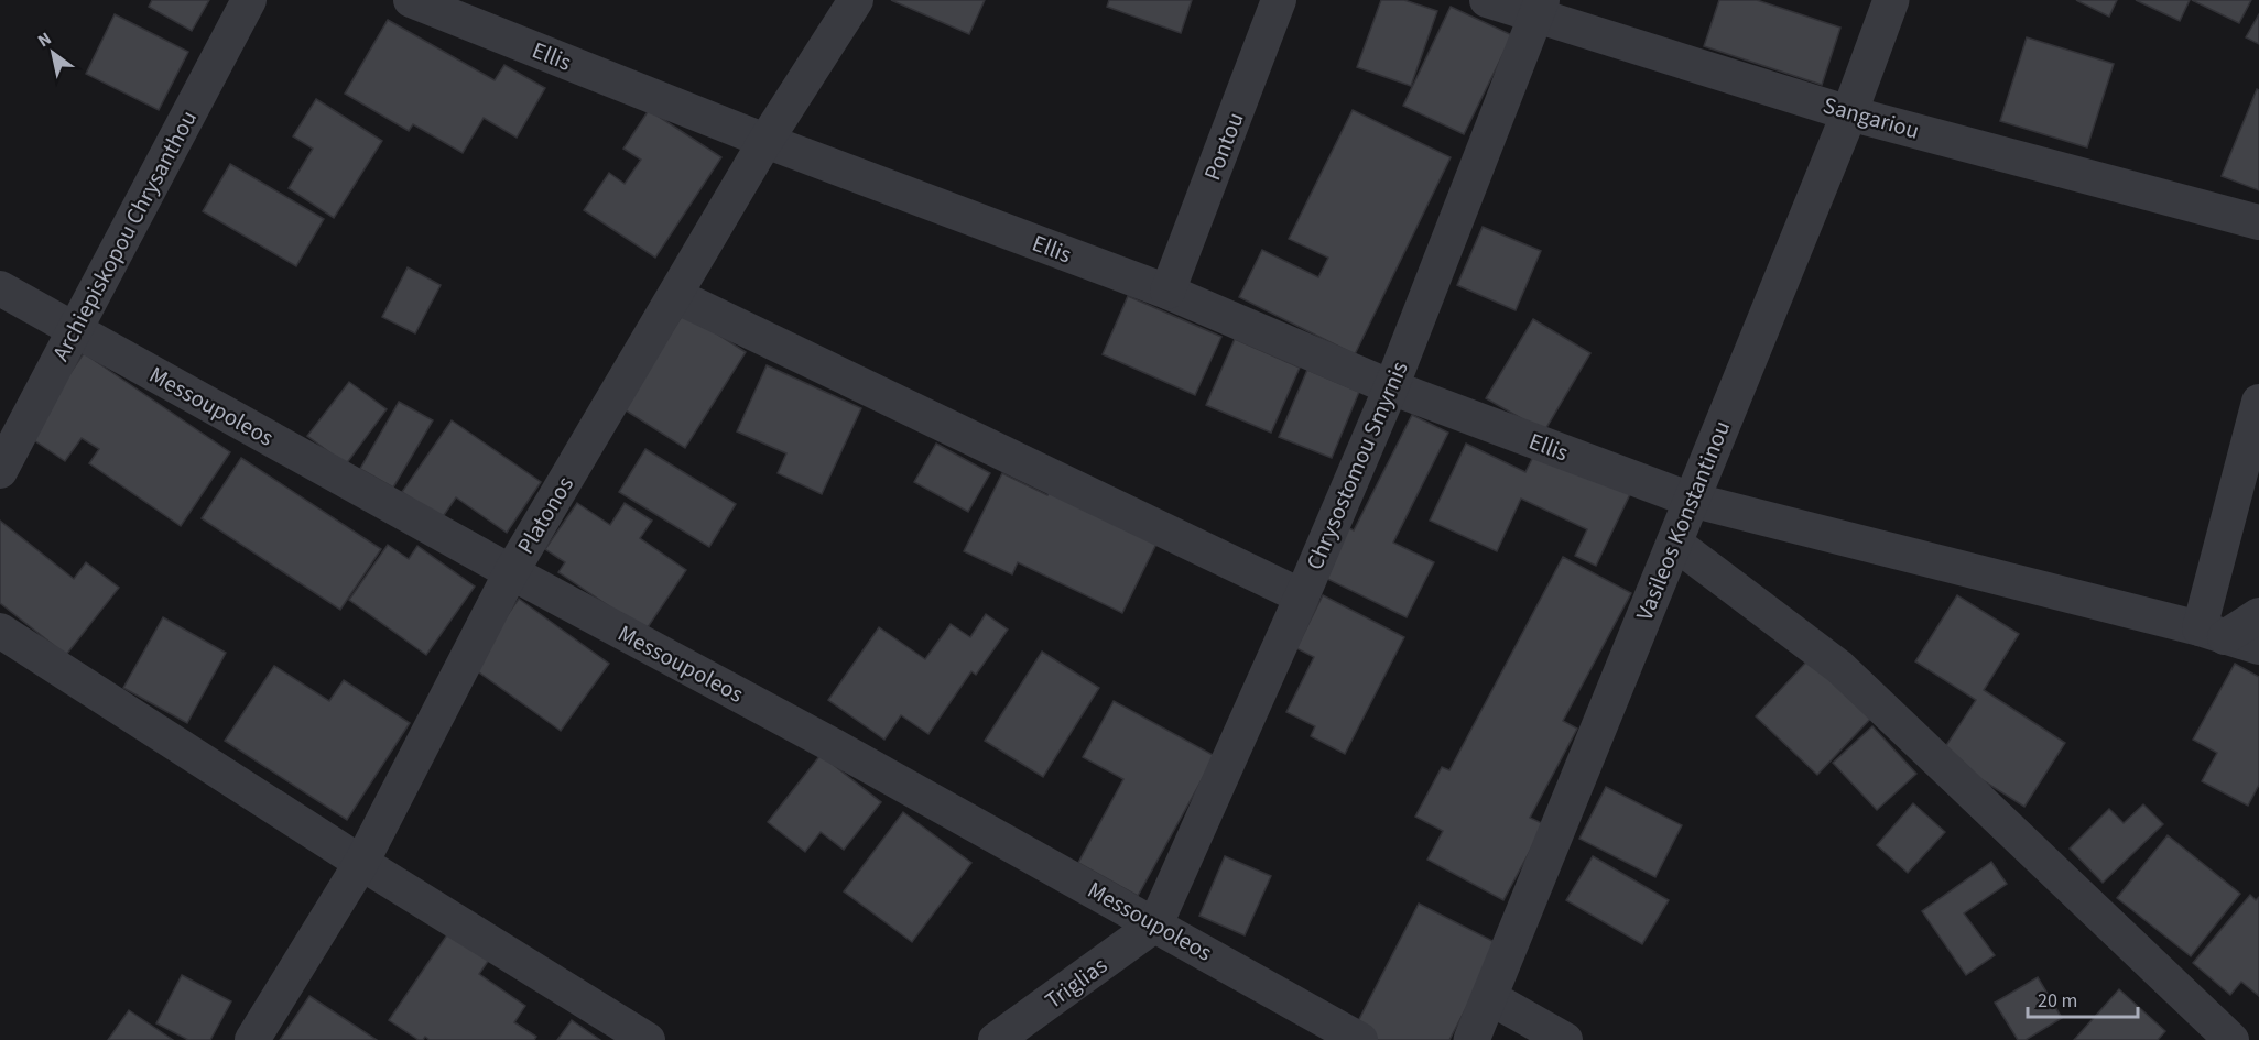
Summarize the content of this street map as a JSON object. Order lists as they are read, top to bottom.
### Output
{
  "streets": {
    "street": [
      "Ellis",
      "Sangariou",
      "Pontou",
      "Archiepiskopou Chrysanthou",
      "Messoupoleos",
      "Chrysostomou Smyrnis",
      "Platonos",
      "Vasileos Konstantinou",
      "Triglias"
    ]
  },
  "crossings": [
    ["Ellis", "Pontou"],
    ["Ellis", "Chrysostomou Smyrnis"],
    ["Ellis", "Platonos"],
    ["Ellis", "Vasileos Konstantinou"],
    ["Sangariou", "Chrysostomou Smyrnis"],
    ["Sangariou", "Vasileos Konstantinou"],
    ["Archiepiskopou Chrysanthou", "Messoupoleos"],
    ["Messoupoleos", "Chrysostomou Smyrnis"],
    ["Messoupoleos", "Platonos"],
    ["Messoupoleos", "Triglias"],
    ["Chrysostomou Smyrnis", "Triglias"]
  ],
  "scale_bar": "20 m",
  "north": "top left"
}
